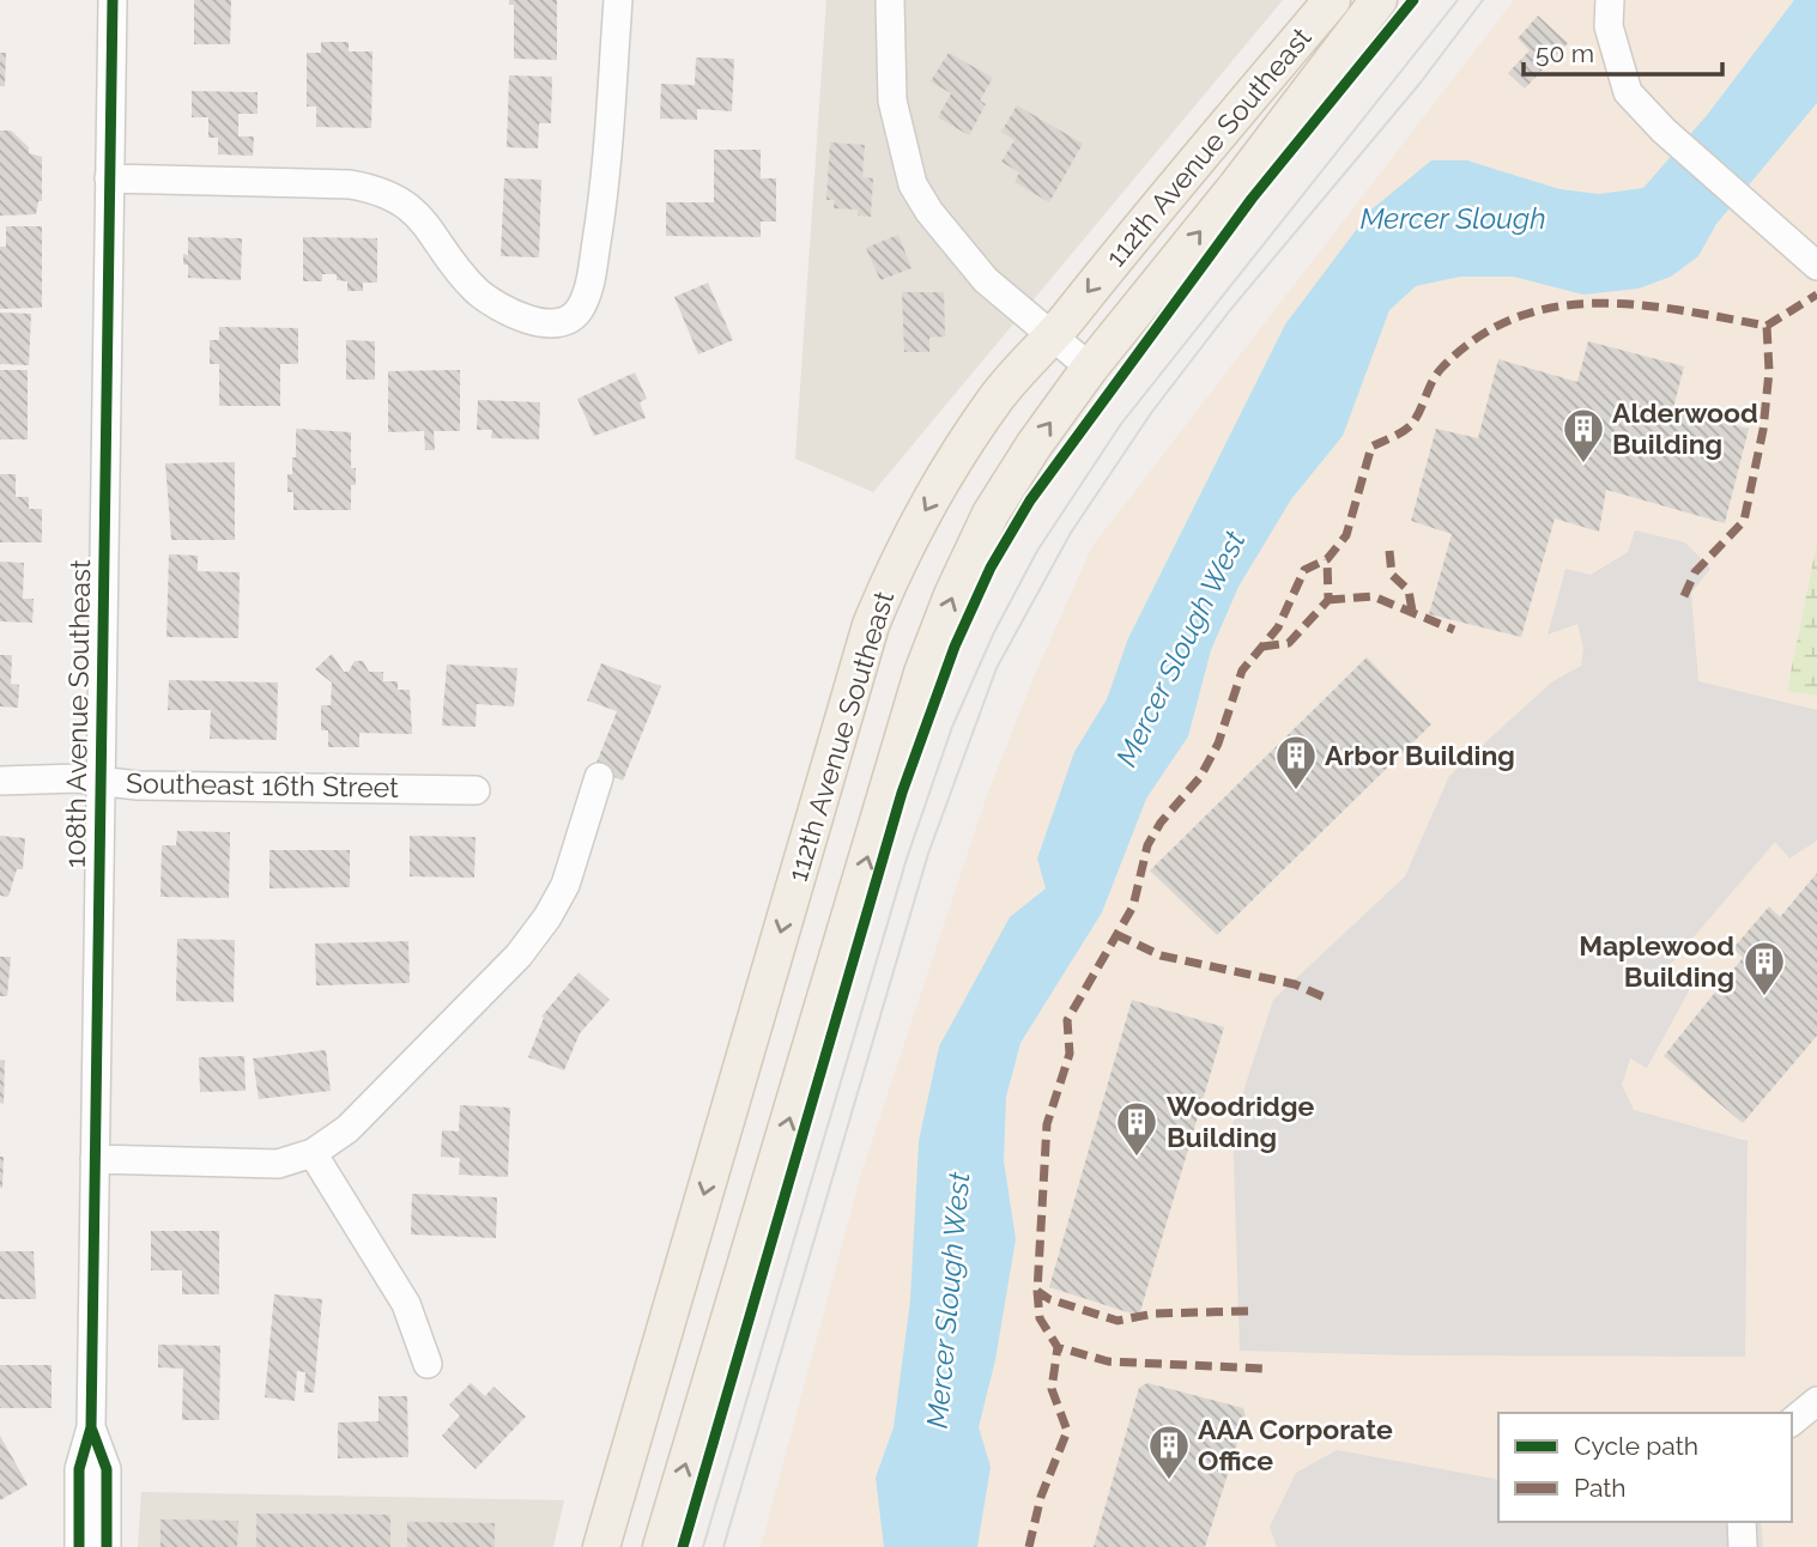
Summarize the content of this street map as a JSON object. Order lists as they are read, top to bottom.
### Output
{
  "streets": {
    "main road": ["112th Avenue Southeast"],
    "street": ["108th Avenue Southeast", "Southeast 16th Street"]
  },
  "crossings": [
    ["108th Avenue Southeast", "Southeast 16th Street"]
  ],
  "water": ["Mercer Slough", "Mercer Slough West"],
  "places": {
    "building": [
      "Alderwood Building",
      "Arbor Building",
      "Maplewood Building",
      "Woodridge Building",
      "AAA Corporate Office"
    ]
  },
  "legend": ["Cycle path", "Path"],
  "scale_bar": "50 m"
}
